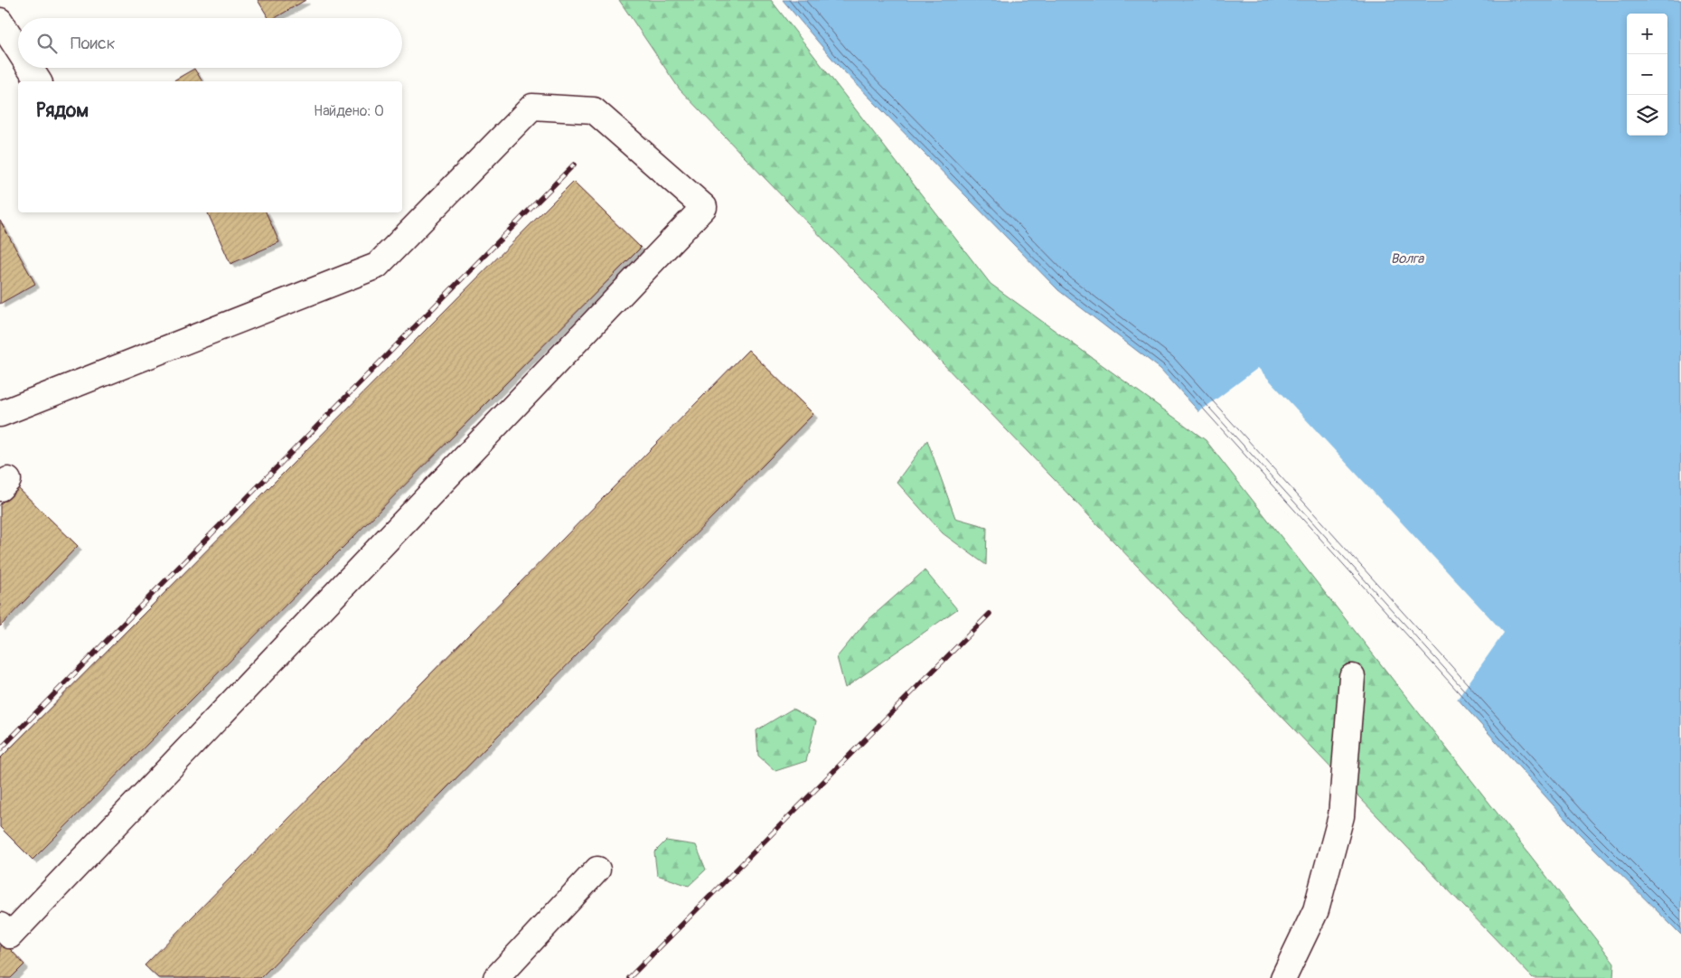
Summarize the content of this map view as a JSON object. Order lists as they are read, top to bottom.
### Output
{
  "water": ["Волга"],
  "page": {
    "map_buttons": ["+", "−"],
    "search": "Поиск",
    "heading": ["Рядом", "Найдено: 0"]
  }
}
